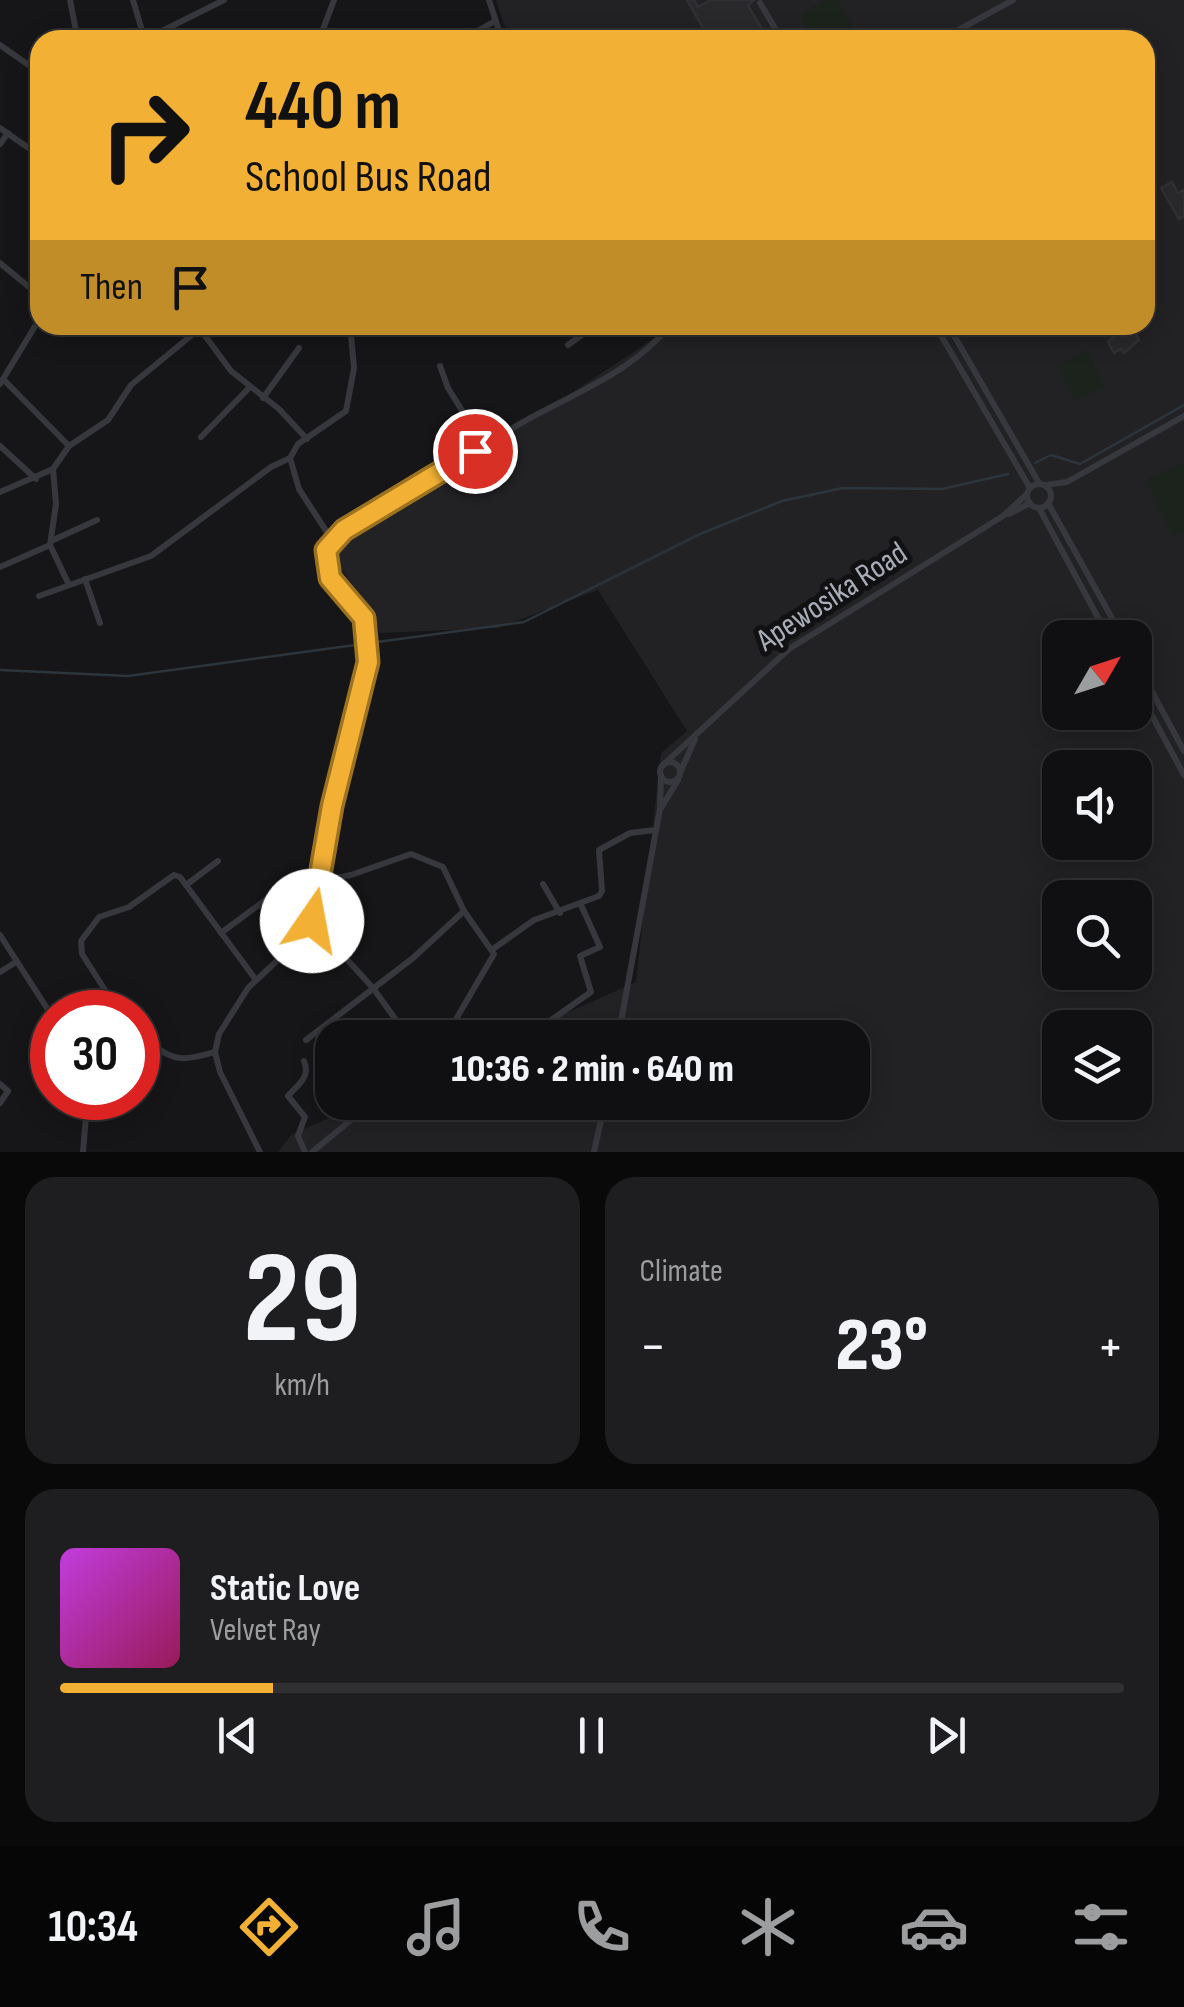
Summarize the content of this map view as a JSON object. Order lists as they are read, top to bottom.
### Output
{
  "streets": {
    "street": ["Apewosika Road"]
  },
  "north": "top right",
  "page": {
    "turn": ["440 m", "School Bus Road"],
    "then": "Then",
    "limit": "30",
    "trip": "10:36 · 2 min · 640 m",
    "tile": [
      ["29", "km/h"],
      "Climate"
    ],
    "heat": ["−", "23°", "+"],
    "song": ["Static Love", "Velvet Ray"],
    "tabs": "10:34"
  }
}
